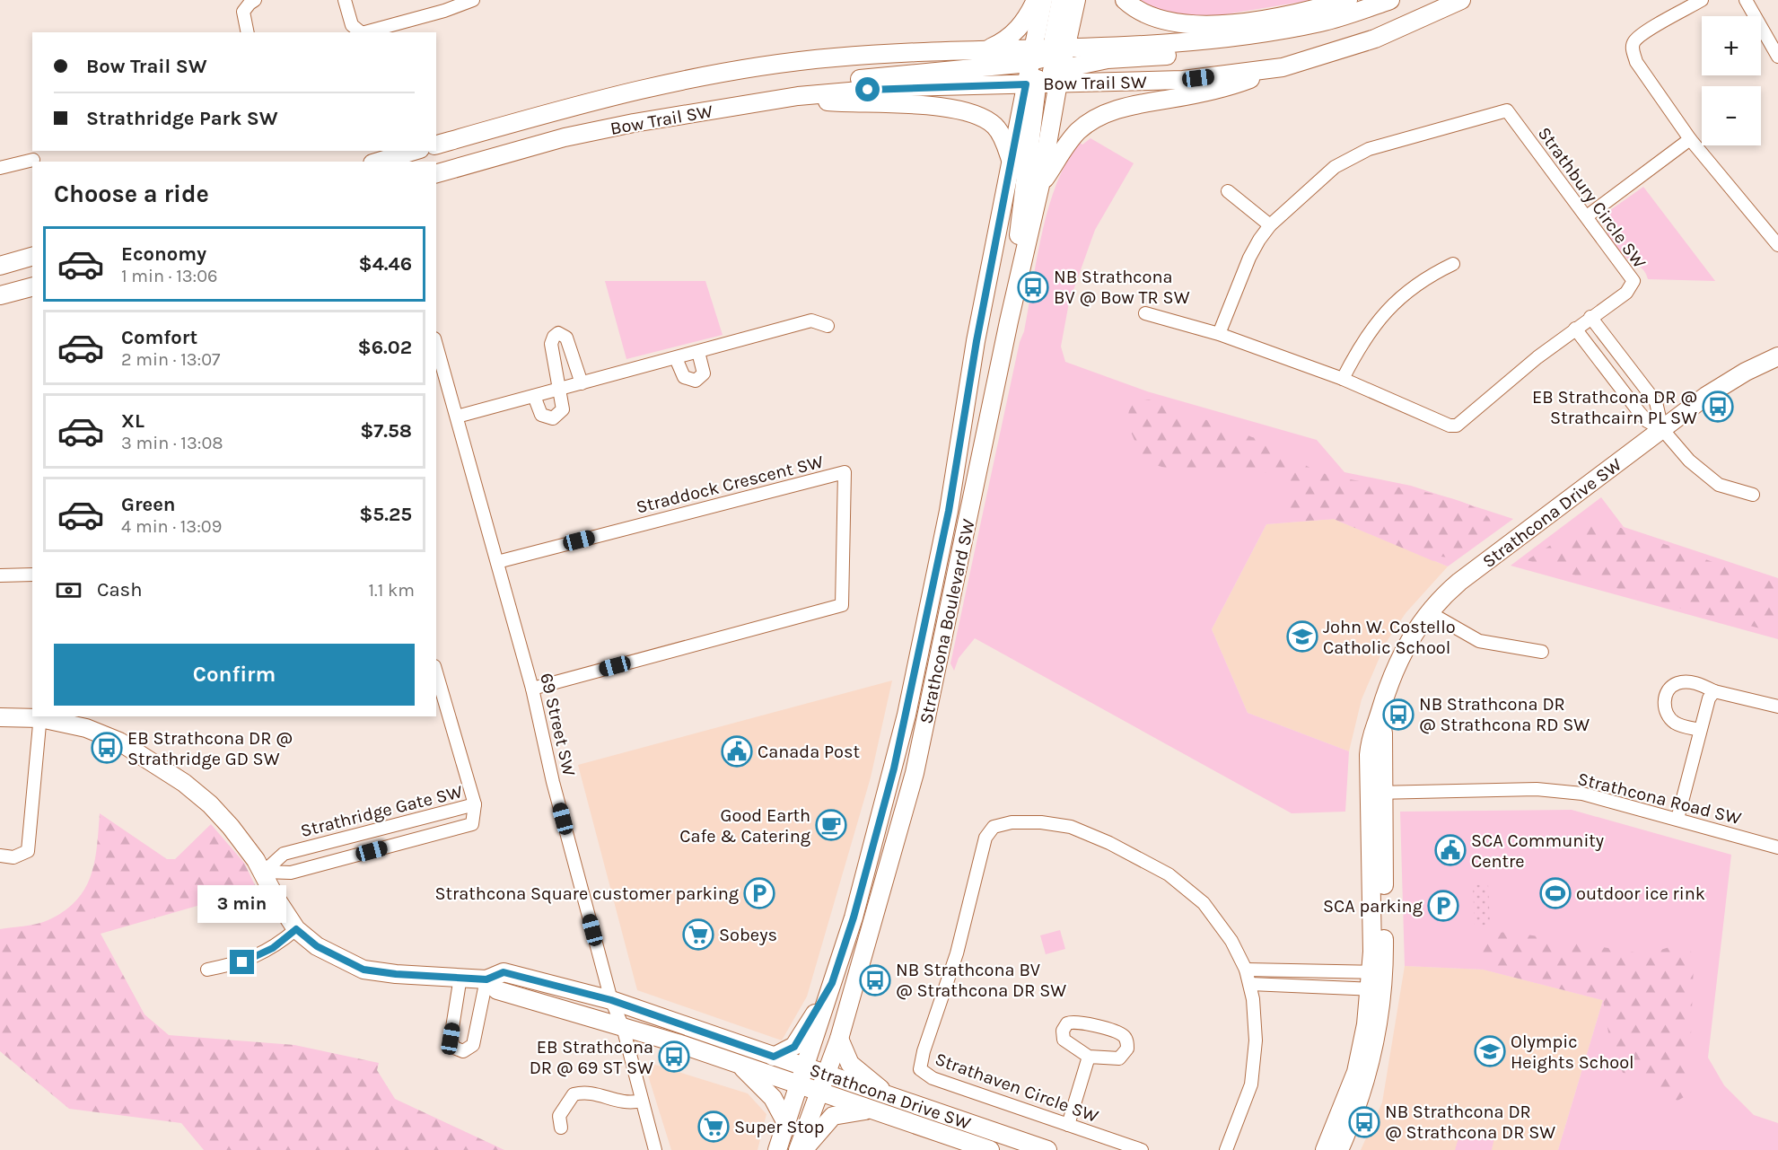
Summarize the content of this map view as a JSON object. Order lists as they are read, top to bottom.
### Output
{
  "streets": {
    "main road": ["Bow Trail SW", "Strathcona Drive SW", "Strathcona Boulevard SW"],
    "street": [
      "Strathbury Circle SW",
      "Straddock Crescent SW",
      "69 Street SW",
      "Strathcona Road SW",
      "Strathridge Gate SW",
      "Strathaven Circle SW"
    ]
  },
  "crossings": [
    ["Bow Trail SW", "Strathcona Boulevard SW"],
    ["Straddock Crescent SW", "69 Street SW"],
    ["Strathcona Drive SW", "Strathcona Boulevard SW"],
    ["Strathcona Drive SW", "69 Street SW"],
    ["Strathcona Drive SW", "Strathcona Road SW"],
    ["Strathcona Drive SW", "Strathridge Gate SW"]
  ],
  "places": {
    "bus stop": [
      "NB Strathcona BV @ Bow TR SW",
      "EB Strathcona DR @ Strathcairn PL SW",
      "NB Strathcona DR @ Strathcona RD SW",
      "EB Strathcona DR @ Strathridge GD SW",
      "NB Strathcona BV @ Strathcona DR SW",
      "EB Strathcona DR @ 69 ST SW",
      "NB Strathcona DR @ Strathcona DR SW"
    ],
    "school or university": ["John W. Costello Catholic School", "Olympic Heights School"],
    "public building": ["Canada Post", "SCA Community Centre"],
    "cafe": ["Good Earth Cafe & Catering"],
    "parking": ["Strathcona Square customer parking", "SCA parking"],
    "sports": ["outdoor ice rink"],
    "supermarket": ["Sobeys", "Super Stop"]
  },
  "page": {
    "map_buttons": ["+", "−"],
    "banner": ["Bow Trail SW", "Strathridge Park SW"],
    "heading": "Choose a ride",
    "list": [
      {
        "name": "Economy",
        "note": "1 min · 13:06",
        "value": "$4.46"
      },
      {
        "name": "Comfort",
        "note": "2 min · 13:07",
        "value": "$6.02"
      },
      {
        "name": "XL",
        "note": "3 min · 13:08",
        "value": "$7.58"
      },
      {
        "name": "Green",
        "note": "4 min · 13:09",
        "value": "$5.25"
      }
    ],
    "pay": ["Cash", "1.1 km"],
    "buttons": "Confirm",
    "bubble": "3 min"
  }
}
